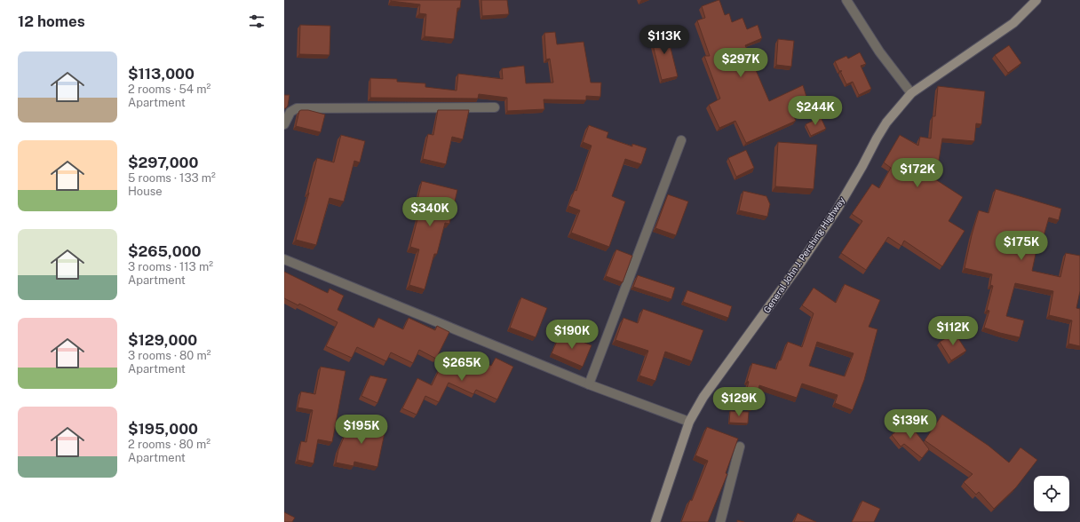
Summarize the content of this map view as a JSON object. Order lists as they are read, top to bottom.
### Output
{
  "streets": {
    "main road": ["General John J. Pershing Highway"]
  },
  "page": {
    "heading": "12 homes",
    "price": [
      "$113K",
      "$297K",
      "$244K",
      "$172K",
      "$340K",
      "$175K",
      "$112K",
      "$190K",
      "$265K",
      "$129K",
      "$139K",
      "$195K"
    ],
    "list": [
      {
        "name": "$113,000",
        "note": "2 rooms · 54 m² · Apartment"
      },
      {
        "name": "$297,000",
        "note": "5 rooms · 133 m² · House"
      },
      {
        "name": "$265,000",
        "note": "3 rooms · 113 m² · Apartment"
      },
      {
        "name": "$129,000",
        "note": "3 rooms · 80 m² · Apartment"
      },
      {
        "name": "$195,000",
        "note": "2 rooms · 80 m² · Apartment"
      }
    ]
  }
}
